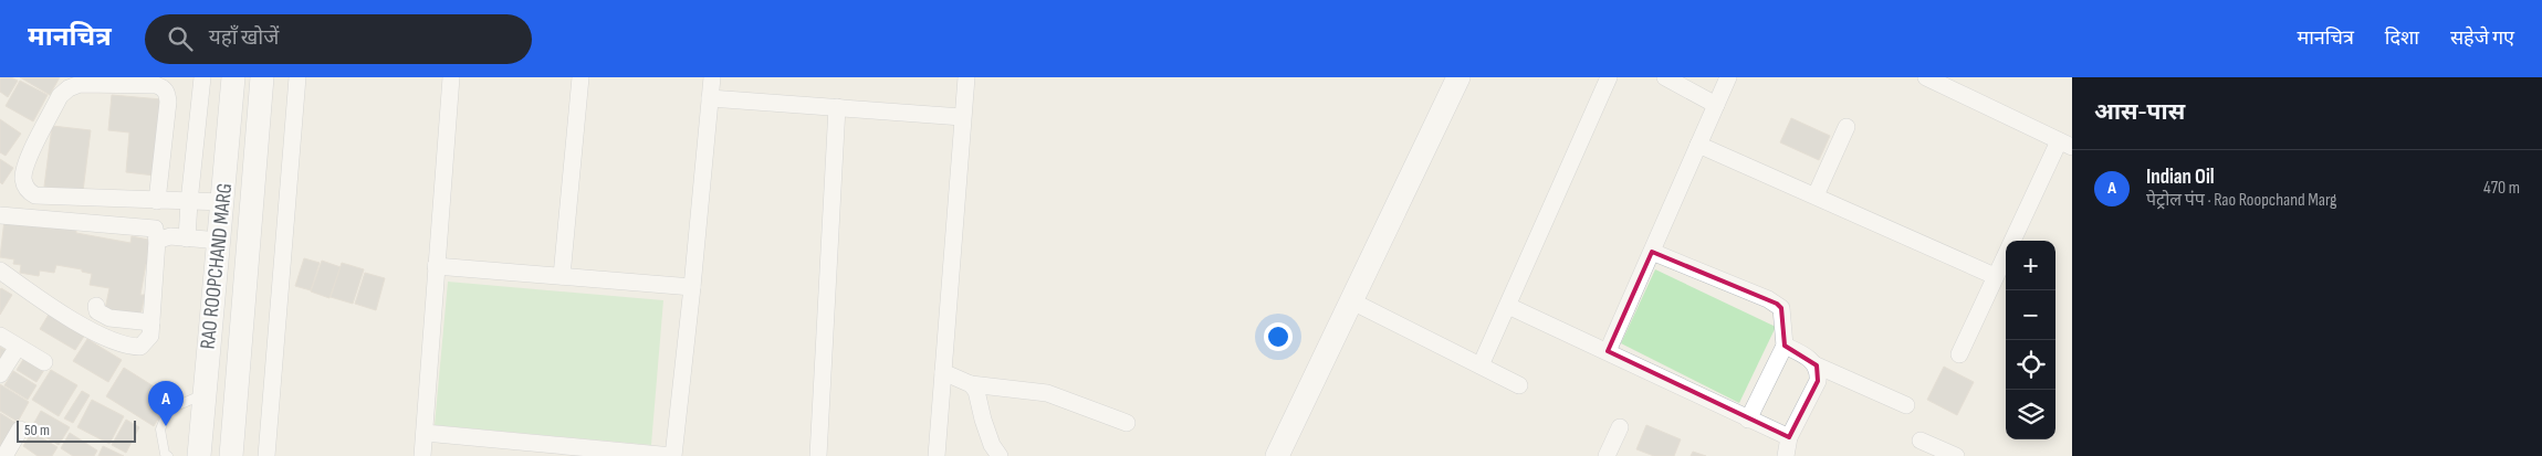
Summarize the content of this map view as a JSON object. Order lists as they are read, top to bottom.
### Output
{
  "streets": {
    "main road": ["RAO ROOPCHAND MARG"]
  },
  "scale_bar": "50 m",
  "page": {
    "header": "मानचित्र",
    "search": "यहाँ खोजें",
    "nav": ["मानचित्र", "दिशा", "सहेजे गए"],
    "heading": "आस-पास",
    "list": [
      {
        "mark": "A",
        "name": "Indian Oil",
        "note": "पेट्रोल पंप · Rao Roopchand Marg",
        "value": "470 m"
      }
    ],
    "map_buttons": ["+", "−"],
    "pins": "A",
    "scale": "50 m"
  }
}
